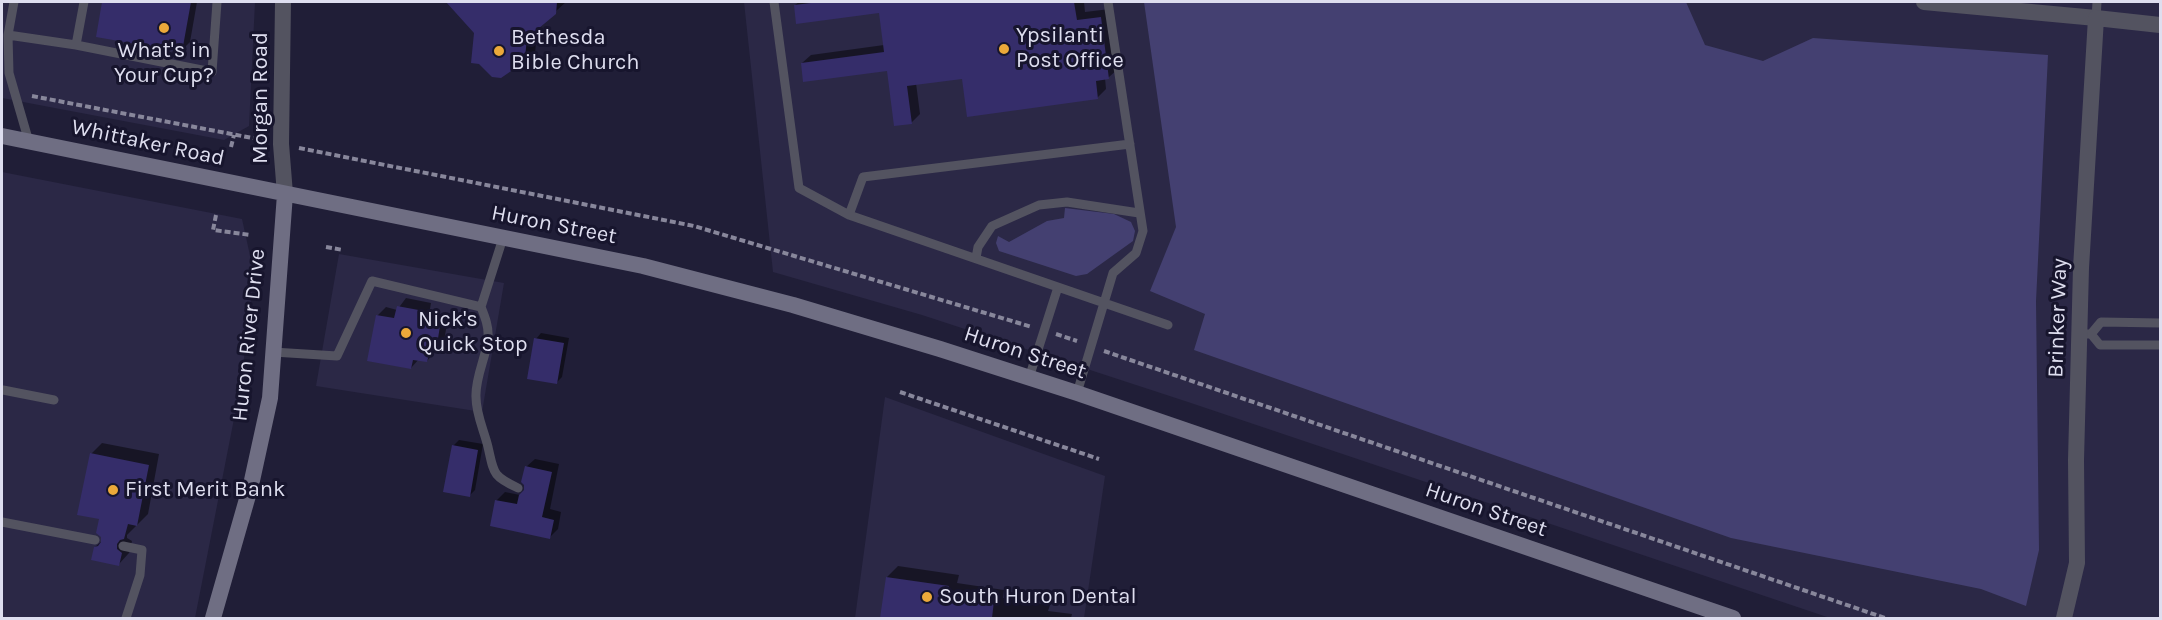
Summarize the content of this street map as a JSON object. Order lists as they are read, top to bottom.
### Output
{
  "streets": {
    "main road": ["Whittaker Road", "Huron Street", "Huron River Drive"],
    "street": ["Morgan Road", "Brinker Way"]
  },
  "crossings": [
    ["Morgan Road", "Whittaker Road"],
    ["Morgan Road", "Huron Street"],
    ["Morgan Road", "Huron River Drive"],
    ["Whittaker Road", "Huron Street"],
    ["Whittaker Road", "Huron River Drive"],
    ["Huron Street", "Huron River Drive"]
  ],
  "places": [
    "What's in Your Cup?",
    "Ypsilanti Post Office",
    "Bethesda Bible Church",
    "Nick's Quick Stop",
    "First Merit Bank",
    "South Huron Dental"
  ]
}
